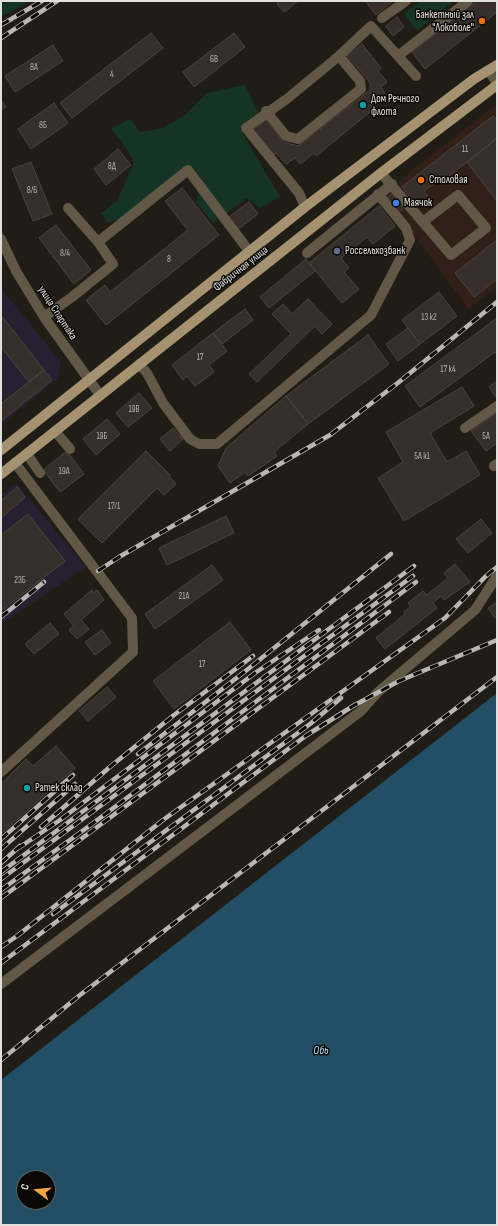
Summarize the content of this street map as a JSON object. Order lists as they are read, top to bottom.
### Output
{
  "streets": {
    "main road": ["Фабричная улица"],
    "street": ["улица Спартака"]
  },
  "crossings": [
    ["Фабричная улица", "улица Спартака"]
  ],
  "water": ["Обь"],
  "places": [
    "Банкетный зал \"Локоболе\"",
    "Дом Речного флота",
    "Столовая",
    "Маячок",
    "Россельхозбанк",
    "Ратек склад"
  ],
  "house_numbers": [
    "6В",
    "8А",
    "4",
    "8Б",
    "11",
    "8Д",
    "8/6",
    "8/4",
    "8",
    "13 к2",
    "17",
    "17 к4",
    "19В",
    "19Б",
    "5А",
    "5А к1",
    "19А",
    "17/1",
    "23Б",
    "21А",
    "17"
  ],
  "north": "left"
}
